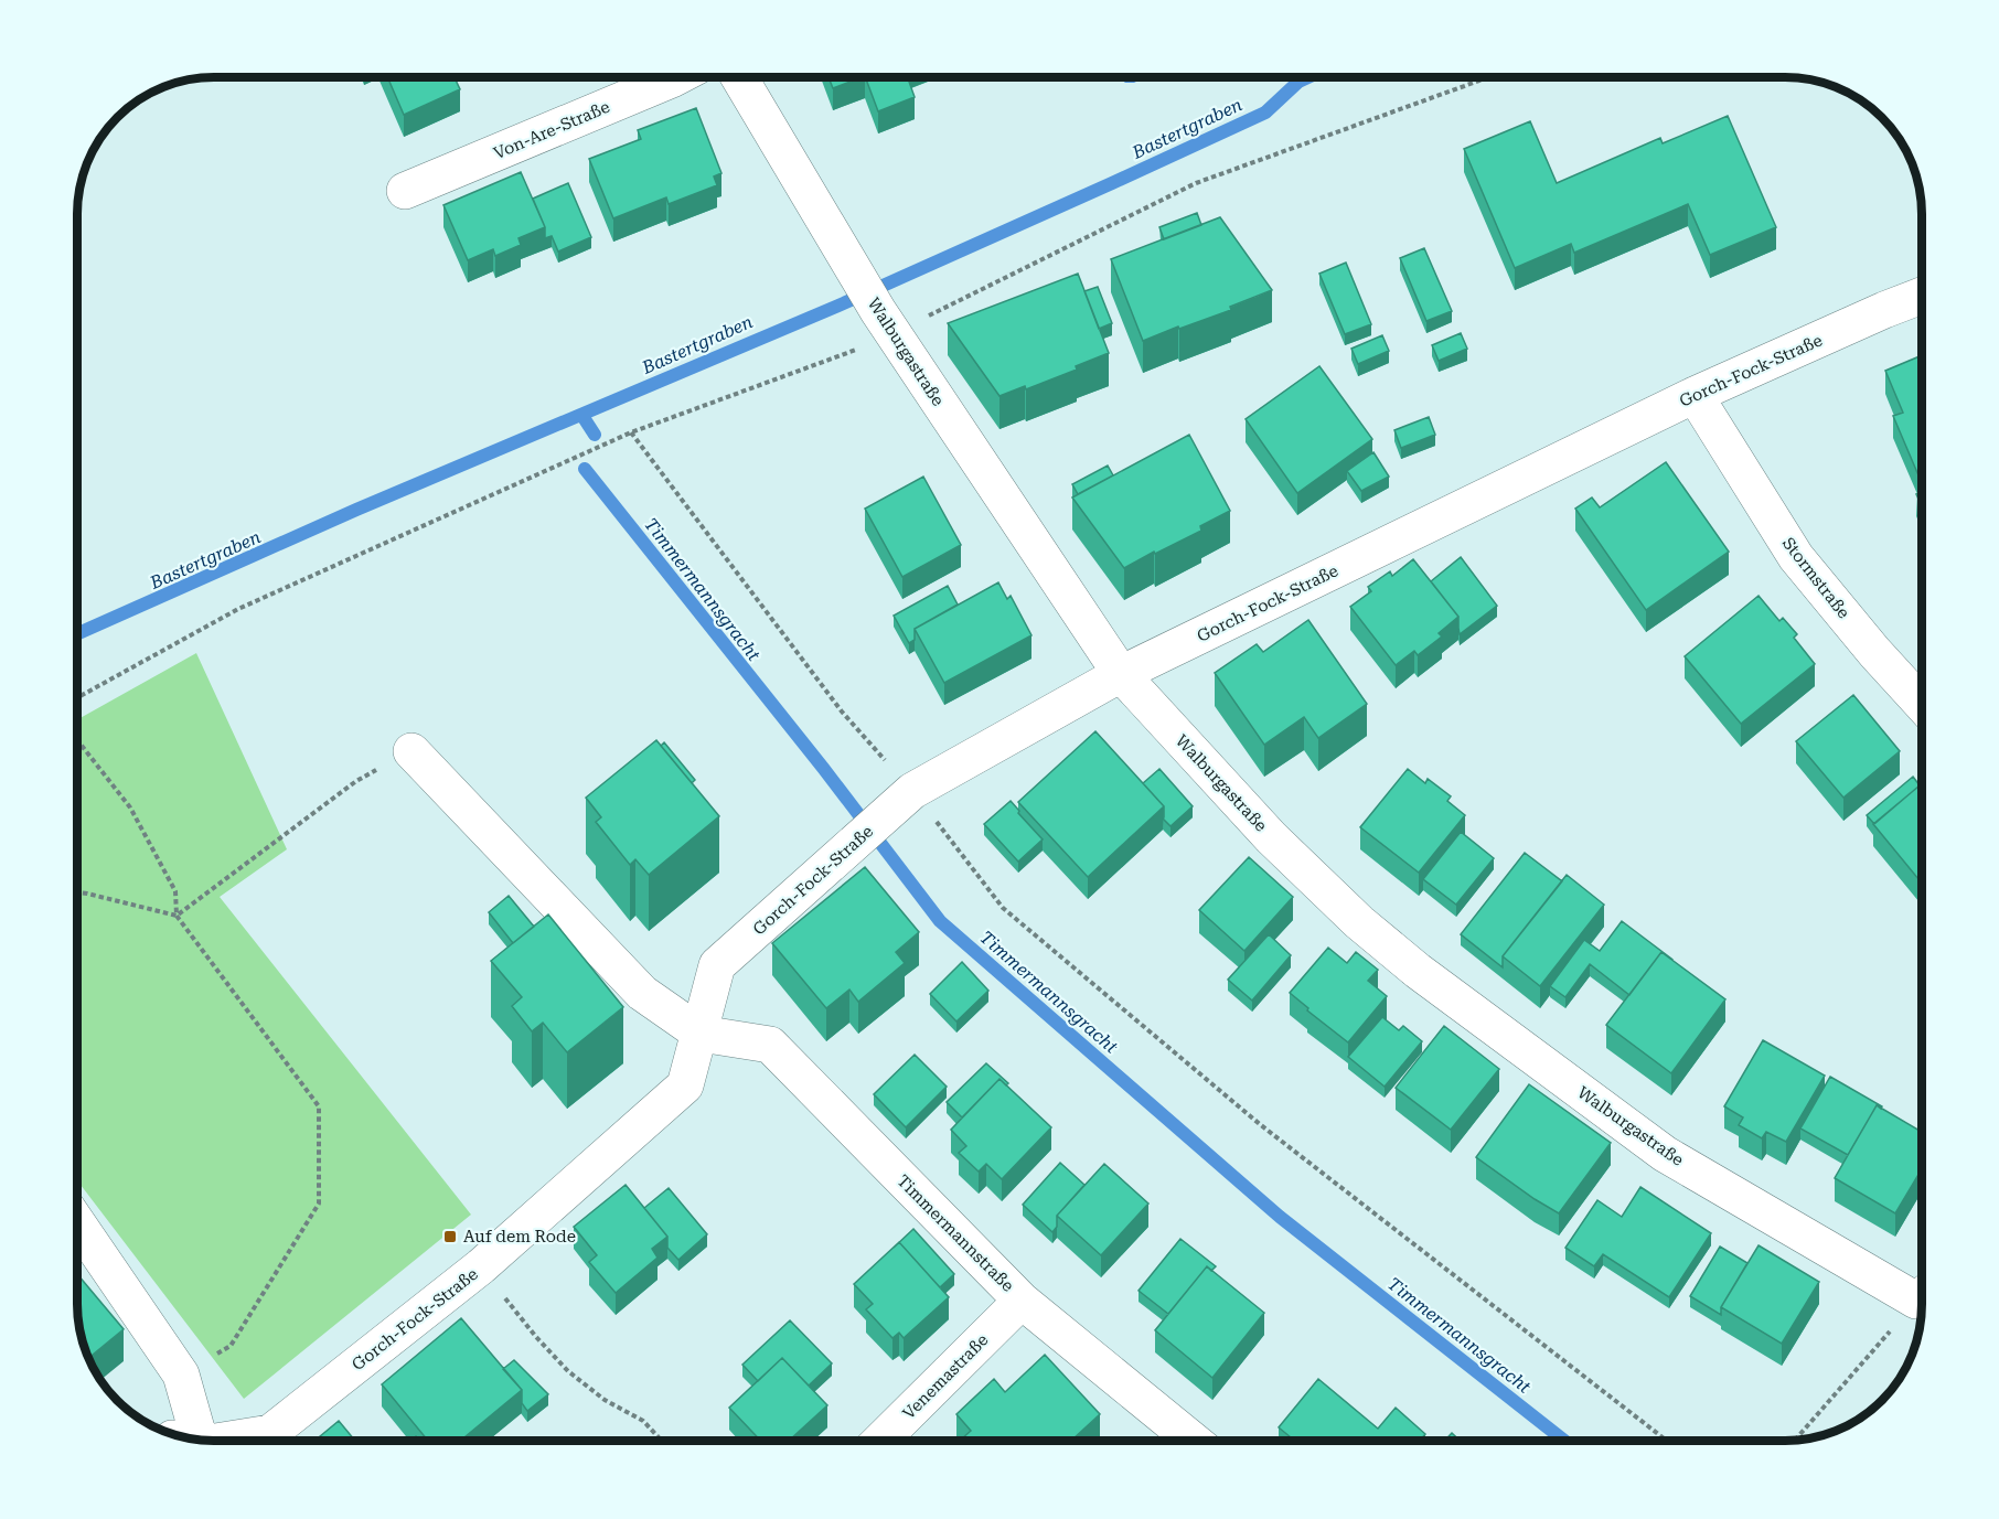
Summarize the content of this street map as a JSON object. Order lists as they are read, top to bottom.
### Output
{
  "streets": {
    "street": [
      "Von-Are-Straße",
      "Walburgastraße",
      "Gorch-Fock-Straße",
      "Stormstraße",
      "Timmermannstraße",
      "Venemastraße"
    ]
  },
  "crossings": [
    ["Walburgastraße", "Gorch-Fock-Straße"],
    ["Gorch-Fock-Straße", "Stormstraße"],
    ["Gorch-Fock-Straße", "Timmermannstraße"],
    ["Timmermannstraße", "Venemastraße"]
  ],
  "water": ["Bastertgraben", "Timmermannsgracht"],
  "places": {
    "transit": ["Auf dem Rode"]
  }
}
